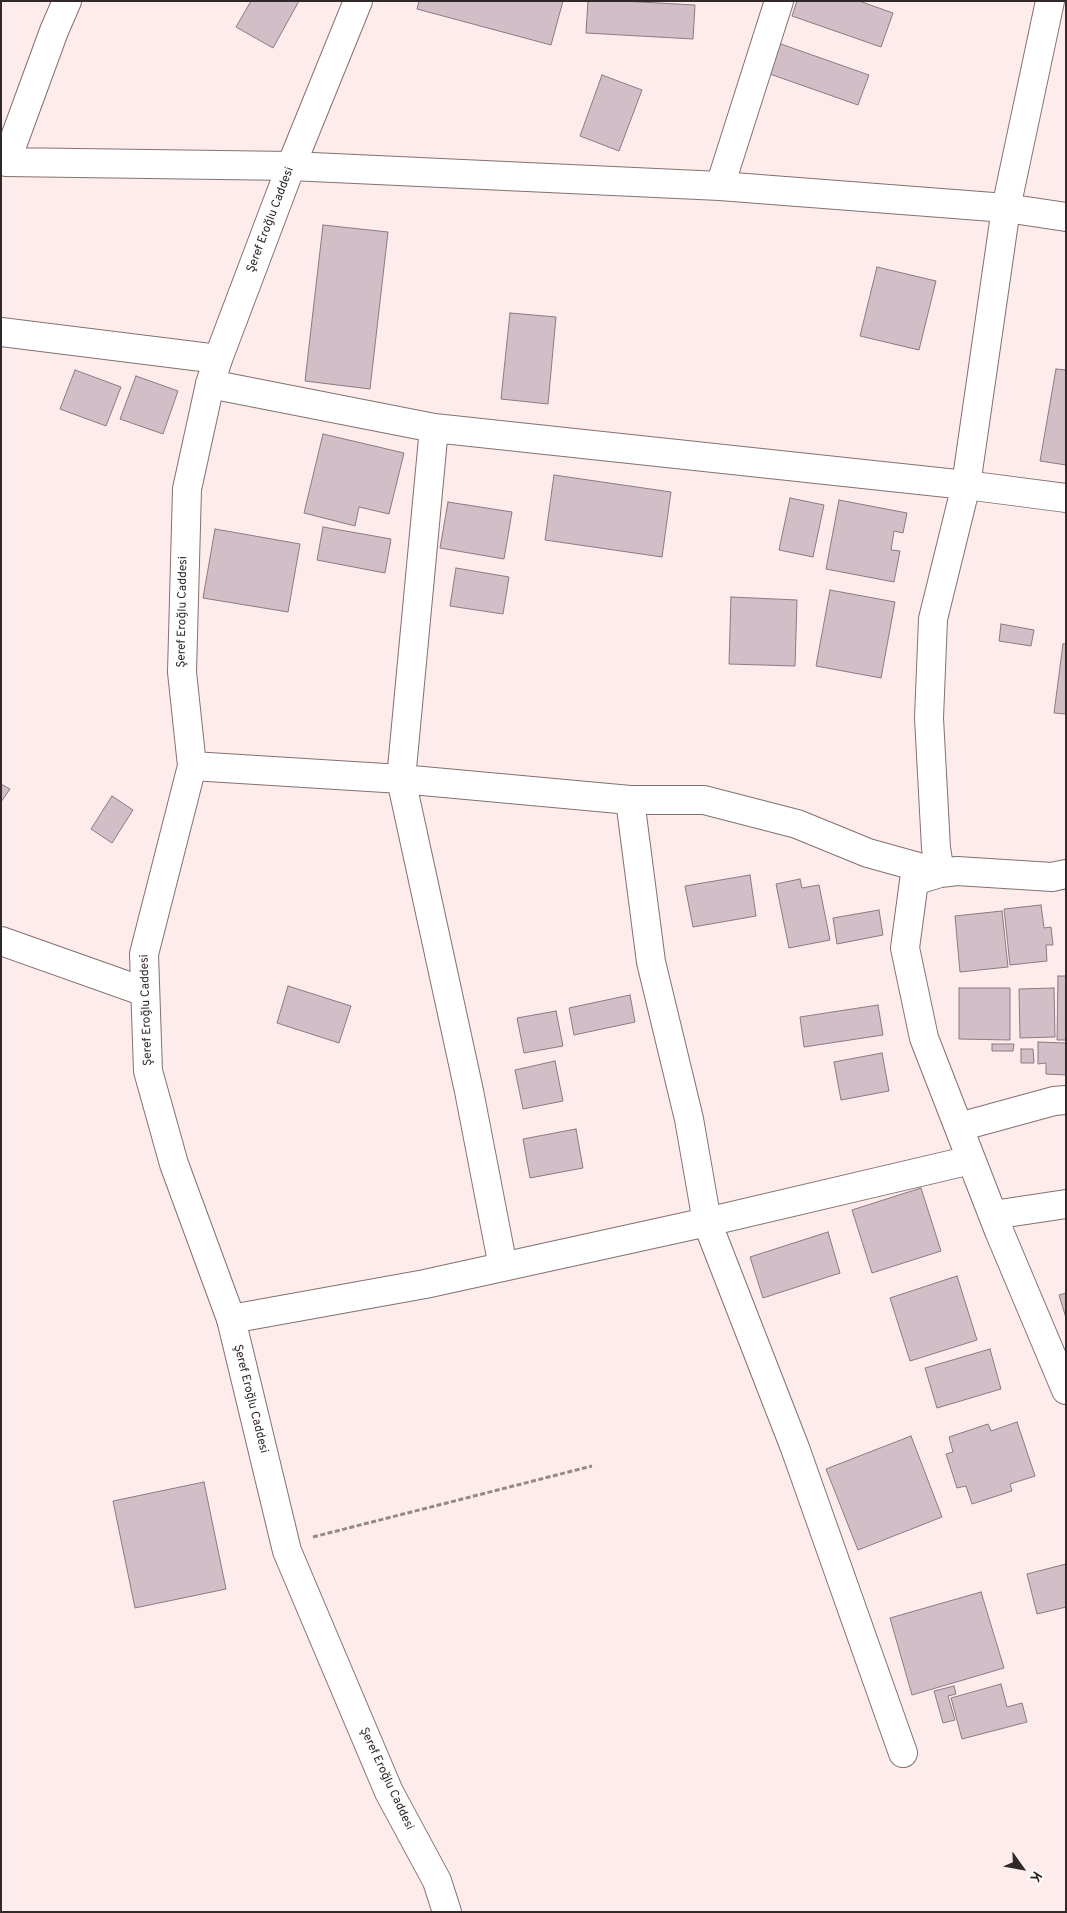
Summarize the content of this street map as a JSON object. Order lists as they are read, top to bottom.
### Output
{
  "streets": {
    "street": ["Şeref Eroğlu Caddesi"]
  },
  "north": "bottom right"
}
